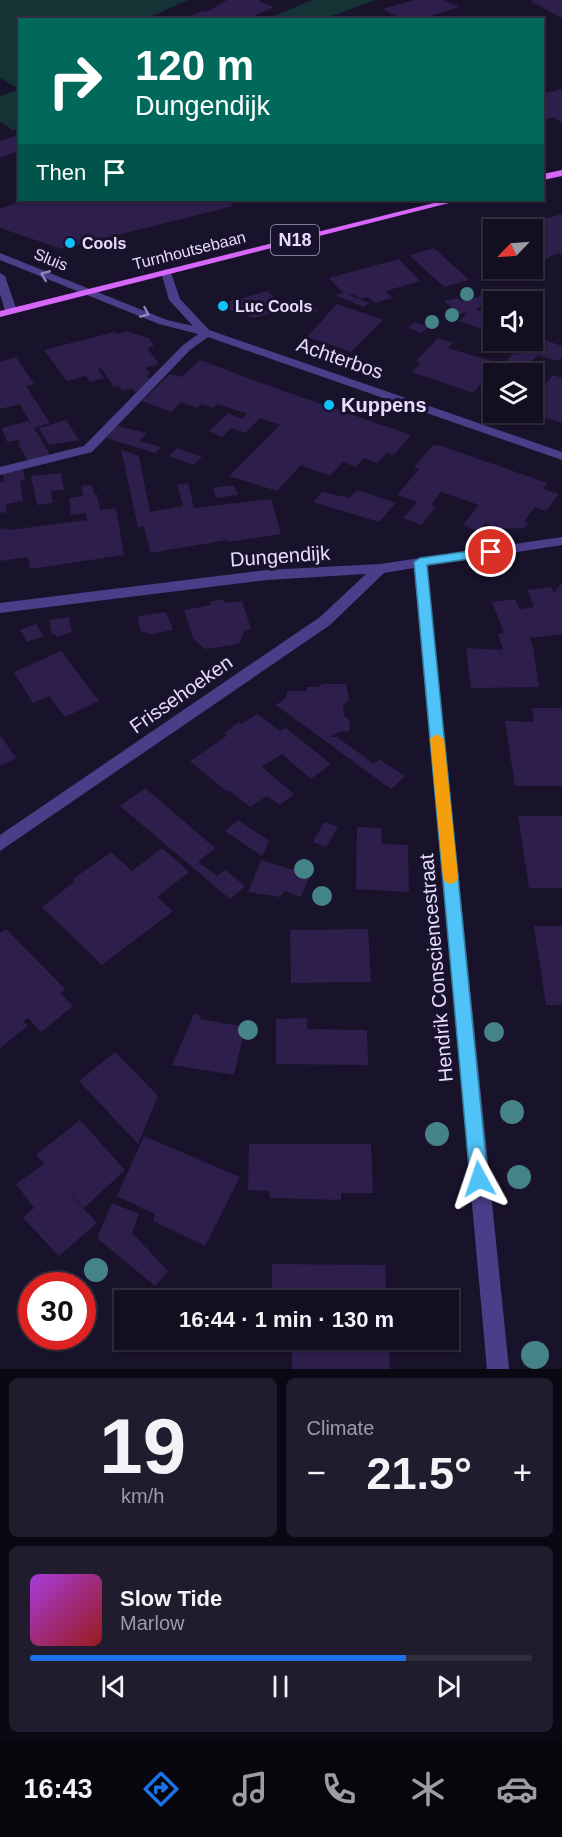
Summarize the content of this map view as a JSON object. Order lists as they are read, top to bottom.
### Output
{
  "streets": {
    "main road": ["N18", "Turnhoutsebaan"],
    "street": [
      "Sluis",
      "Achterbos",
      "Dungendijk",
      "Frissehoeken",
      "Hendrik Consciencestraat"
    ]
  },
  "crossings": [
    ["Turnhoutsebaan", "Sluis"],
    ["Turnhoutsebaan", "Achterbos"],
    ["Sluis", "Achterbos"],
    ["Dungendijk", "Frissehoeken"],
    ["Dungendijk", "Hendrik Consciencestraat"]
  ],
  "one_way": ["Sluis"],
  "places": ["Cools", "Luc Cools", "Kuppens"],
  "north": "bottom left",
  "page": {
    "turn": ["120 m", "Dungendijk"],
    "then": "Then",
    "limit": "30",
    "trip": "16:44 · 1 min · 130 m",
    "tile": [
      ["19", "km/h"],
      "Climate"
    ],
    "heat": ["−", "21.5°", "+"],
    "song": ["Slow Tide", "Marlow"],
    "tabs": "16:43"
  }
}
